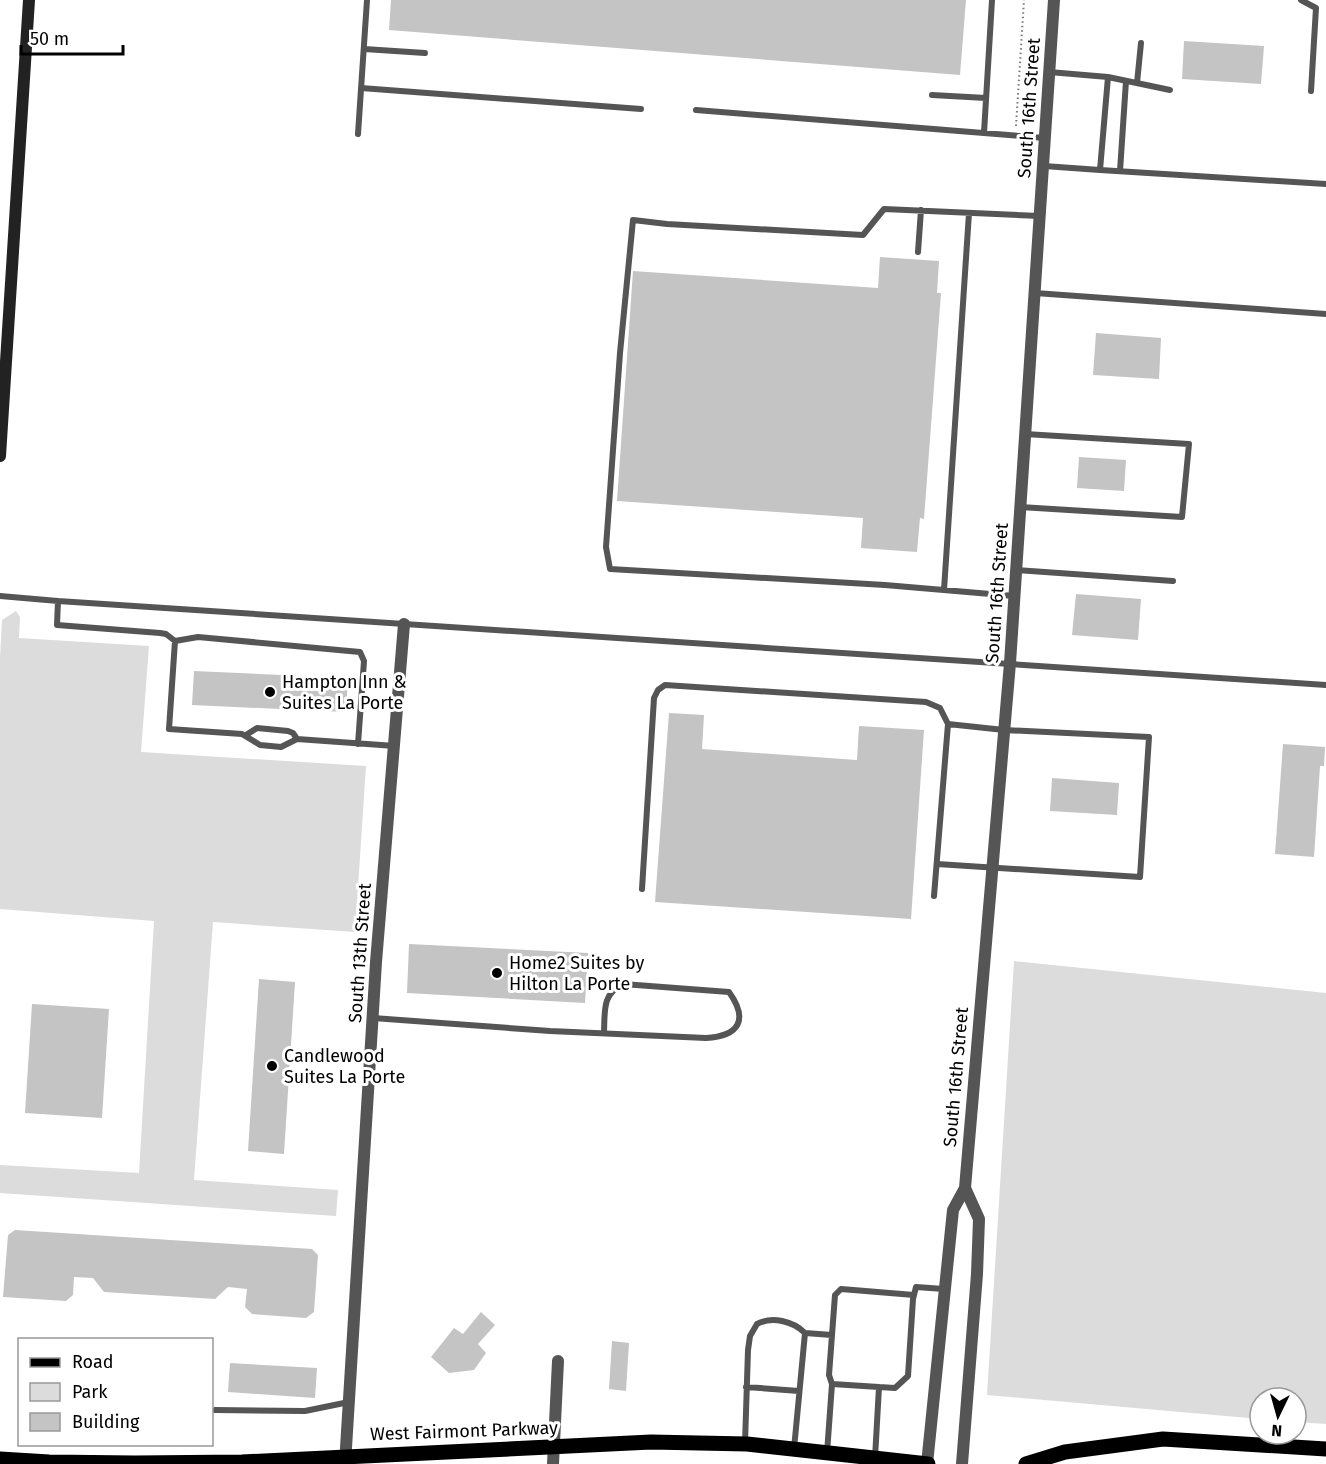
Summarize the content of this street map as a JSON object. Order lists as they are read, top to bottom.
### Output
{
  "streets": {
    "main road": ["West Fairmont Parkway"],
    "street": ["South 16th Street", "South 13th Street"]
  },
  "crossings": [
    ["South 16th Street", "West Fairmont Parkway"],
    ["South 13th Street", "West Fairmont Parkway"]
  ],
  "places": ["Hampton Inn & Suites La Porte", "Home2 Suites by Hilton La Porte", "Candlewood Suites La Porte"],
  "legend": ["Road", "Park", "Building"],
  "scale_bar": "50 m",
  "north": "bottom"
}
